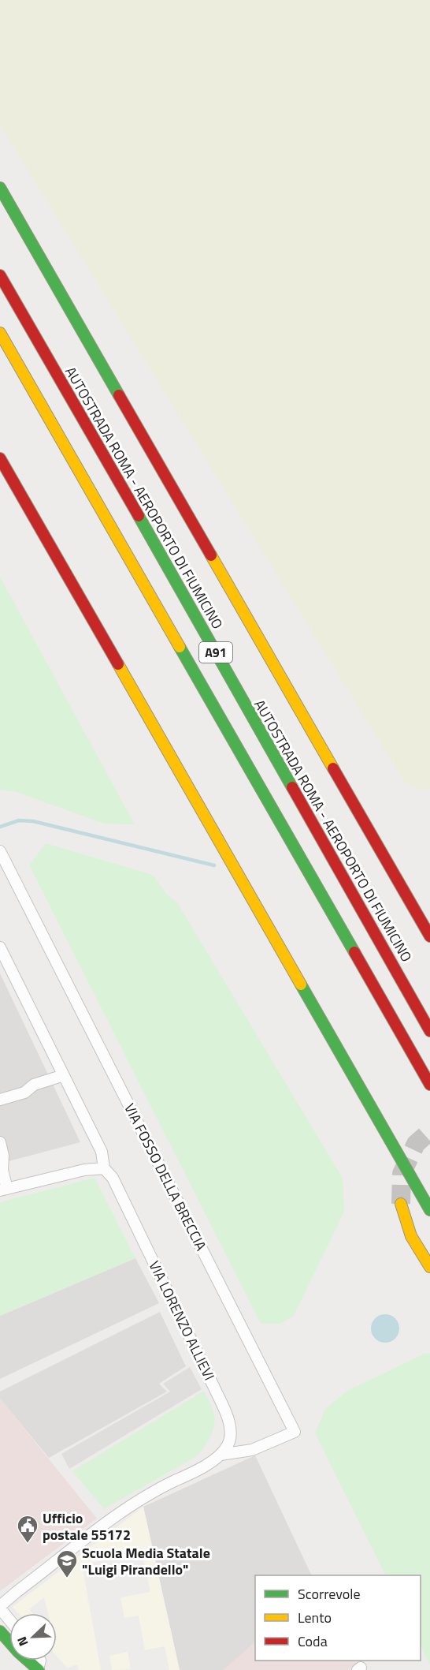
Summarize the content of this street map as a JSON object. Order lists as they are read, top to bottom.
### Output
{
  "streets": {
    "main road": ["AUTOSTRADA ROMA - AEROPORTO DI FIUMICINO", "A91"],
    "street": ["VIA FOSSO DELLA BRECCIA", "VIA LORENZO ALLIEVI"]
  },
  "crossings": [
    ["VIA FOSSO DELLA BRECCIA", "VIA LORENZO ALLIEVI"]
  ],
  "places": {
    "public building": ["Ufficio postale 55172"],
    "school or university": ["Scuola Media Statale \"Luigi Pirandello\""]
  },
  "legend": ["Scorrevole", "Lento", "Coda"],
  "north": "bottom left"
}
